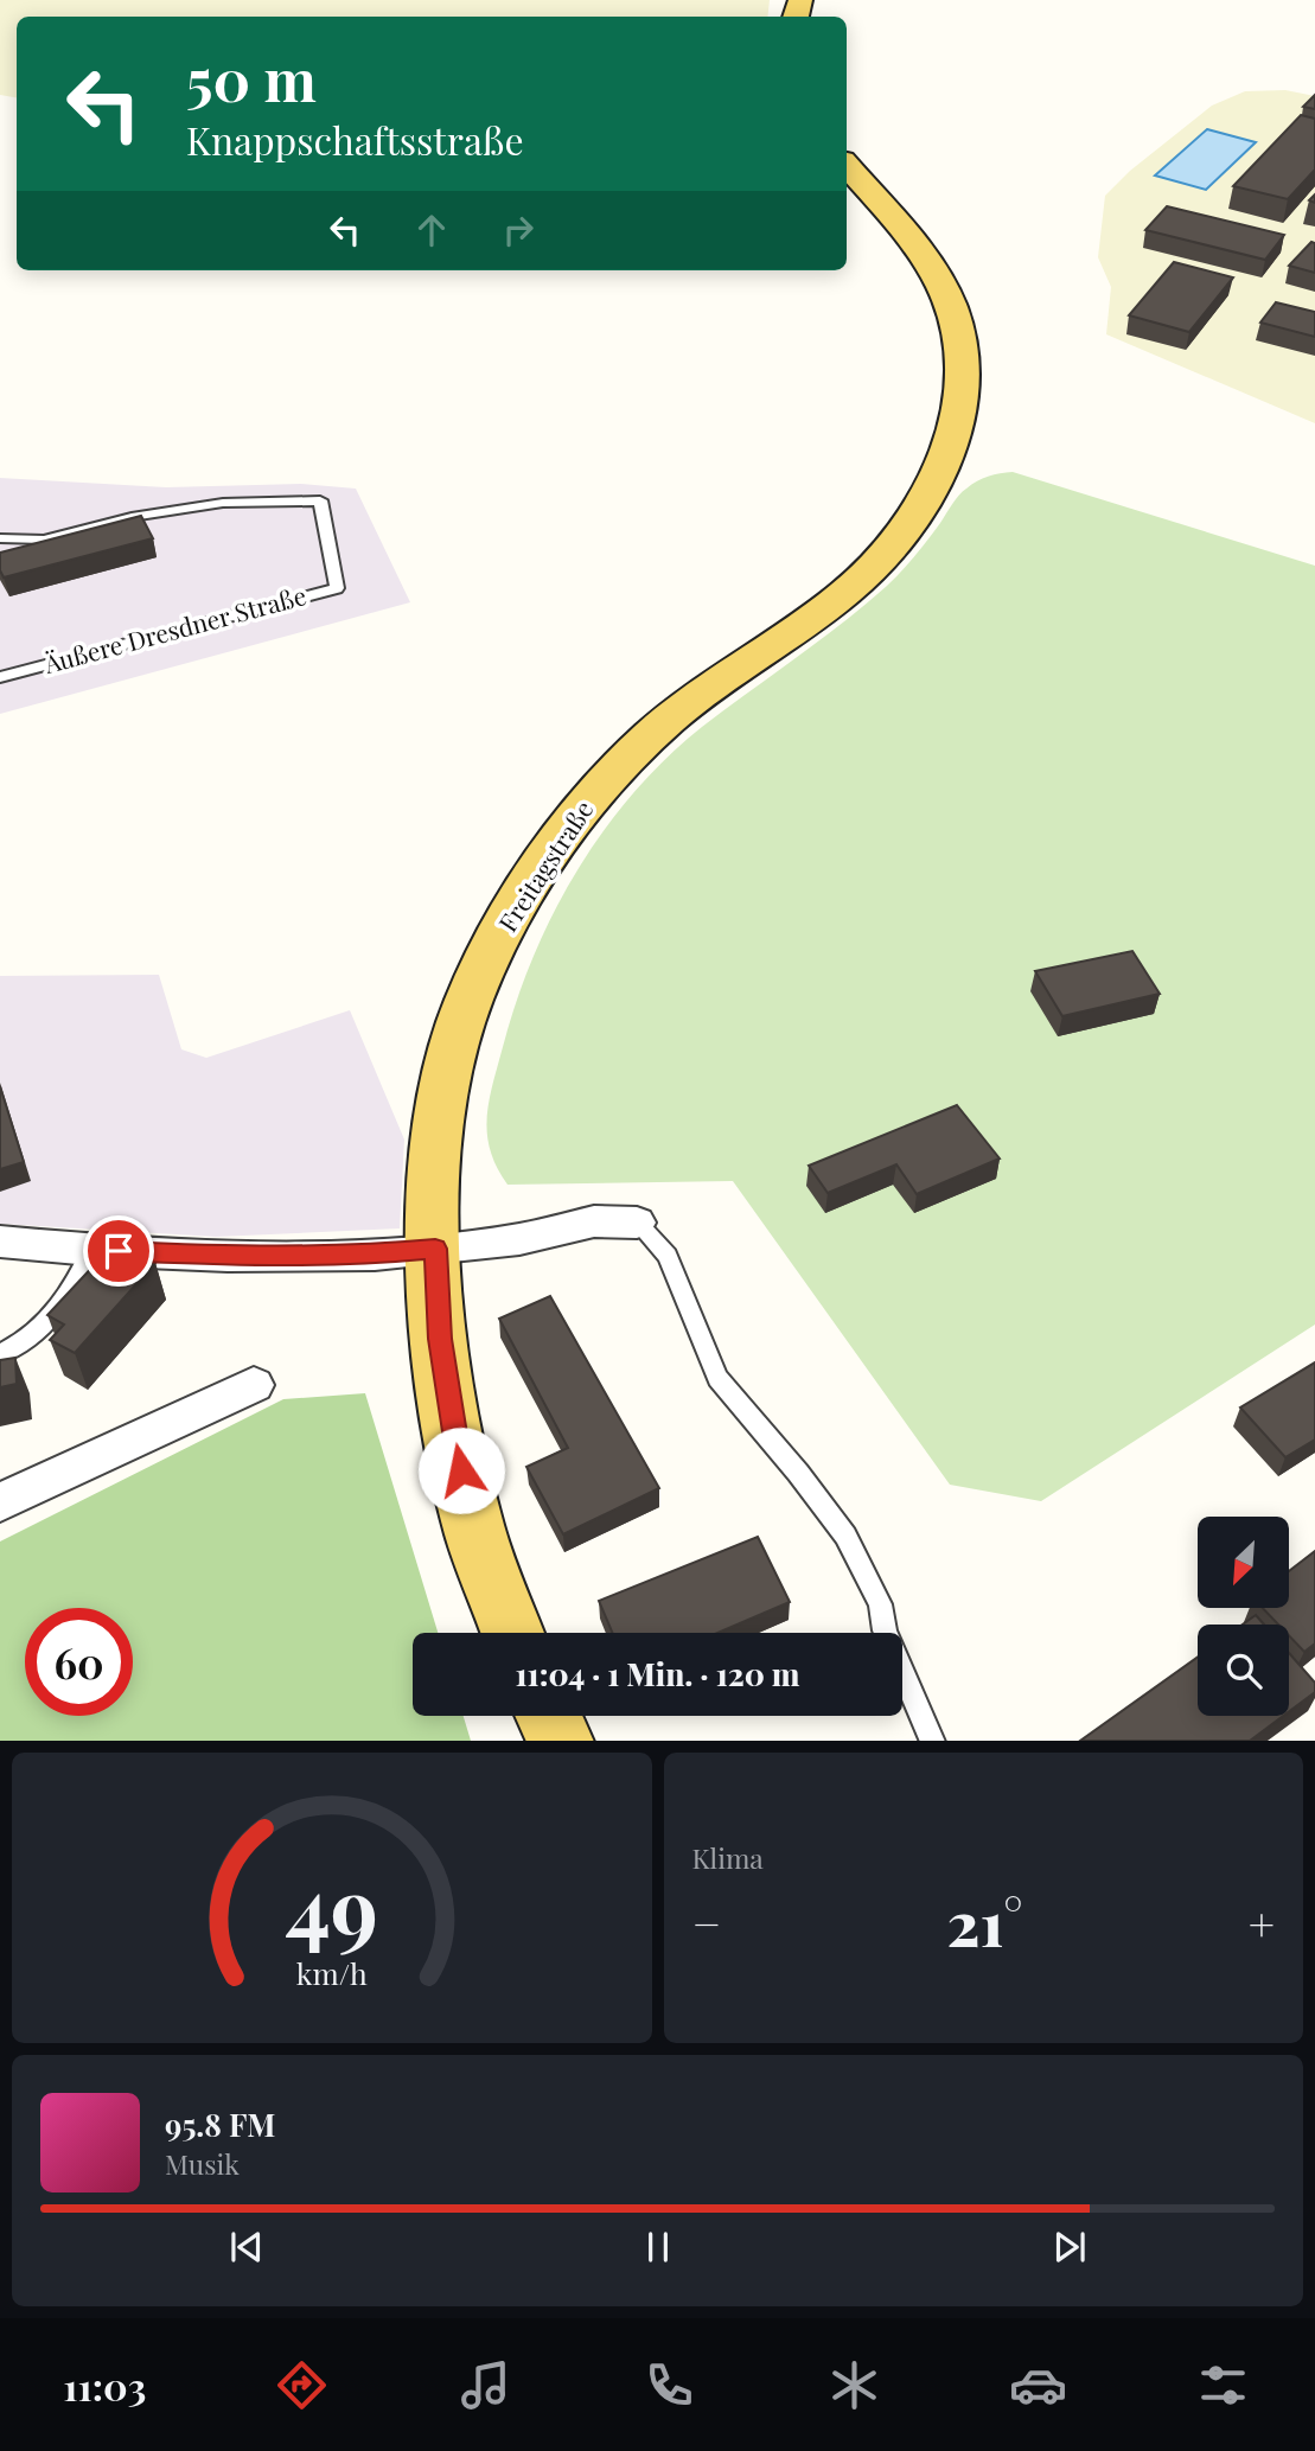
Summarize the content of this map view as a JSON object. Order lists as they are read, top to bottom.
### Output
{
  "streets": {
    "main road": ["Freitagstraße"],
    "lane": ["Äußere Dresdner Straße"]
  },
  "north": "bottom left",
  "page": {
    "turn": ["50 m", "Knappschaftsstraße"],
    "limit": "60",
    "trip": "11:04 · 1 Min. · 120 m",
    "tile": "Klima",
    "heat": ["−", "21°", "+"],
    "song": ["95.8 FM", "Musik"],
    "tabs": "11:03",
    "gauge": ["49", "km/h"]
  }
}
